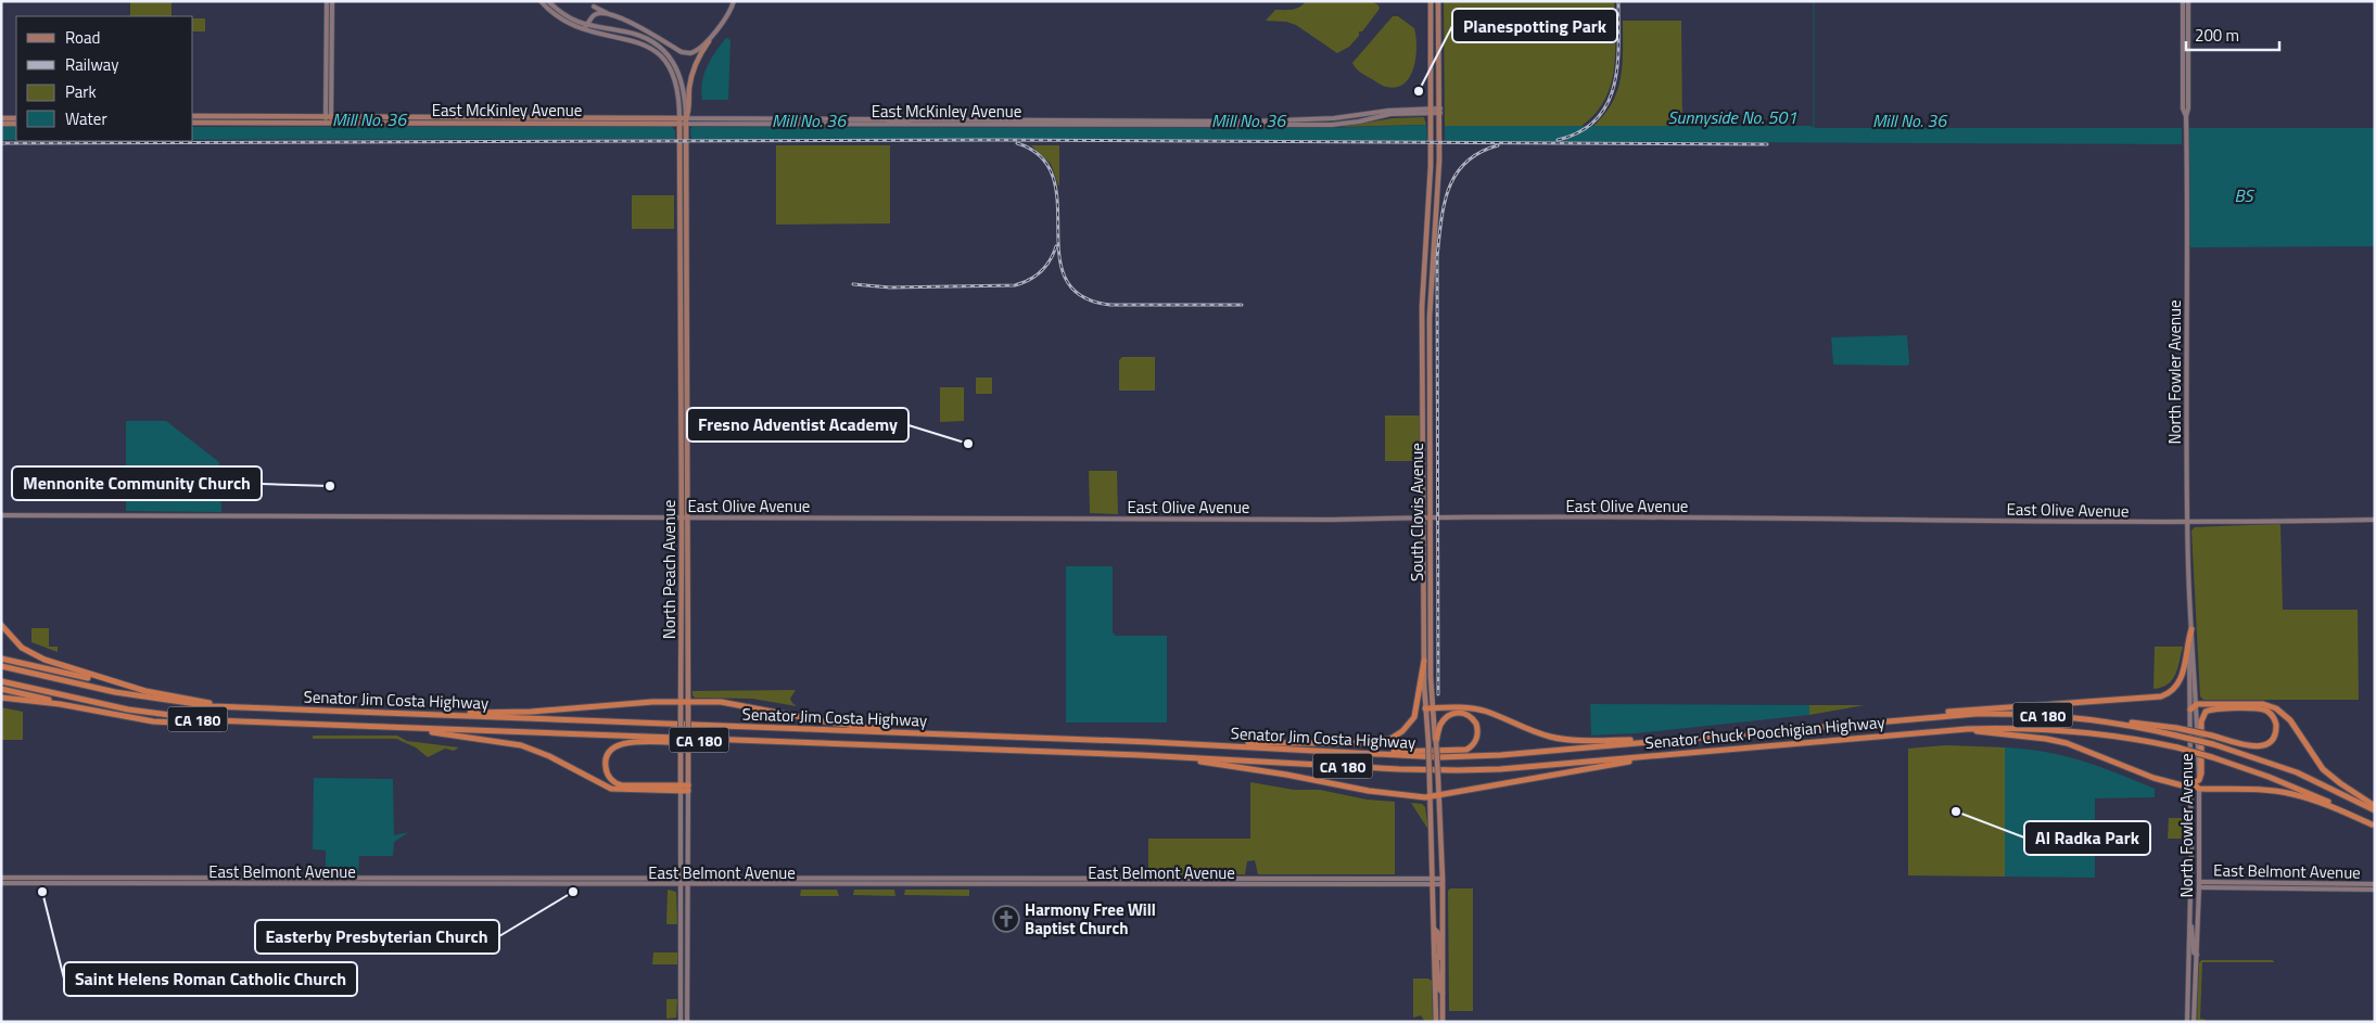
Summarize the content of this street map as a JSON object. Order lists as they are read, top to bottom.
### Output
{
  "streets": {
    "highway": ["Senator Jim Costa Highway", "CA 180", "Senator Chuck Poochigian Highway"],
    "main road": [
      "East McKinley Avenue",
      "North Fowler Avenue",
      "East Olive Avenue",
      "South Clovis Avenue",
      "North Peach Avenue",
      "East Belmont Avenue"
    ]
  },
  "crossings": [
    ["East McKinley Avenue", "South Clovis Avenue"],
    ["East McKinley Avenue", "North Peach Avenue"],
    ["North Fowler Avenue", "East Olive Avenue"],
    ["North Fowler Avenue", "East Belmont Avenue"],
    ["East Olive Avenue", "South Clovis Avenue"],
    ["East Olive Avenue", "North Peach Avenue"],
    ["South Clovis Avenue", "East Belmont Avenue"],
    ["North Peach Avenue", "East Belmont Avenue"],
    ["Senator Jim Costa Highway", "Senator Chuck Poochigian Highway"]
  ],
  "water": ["Sunnyside No. 501", "Mill No. 36", "BS"],
  "places": {
    "other": [
      "Planespotting Park",
      "Fresno Adventist Academy",
      "Mennonite Community Church",
      "Al Radka Park",
      "Saint Helens Roman Catholic Church",
      "Easterby Presbyterian Church"
    ],
    "church": ["Harmony Free Will Baptist Church"]
  },
  "legend": [
    "Road",
    "Railway",
    "Park",
    "Water"
  ],
  "scale_bar": "200 m"
}
